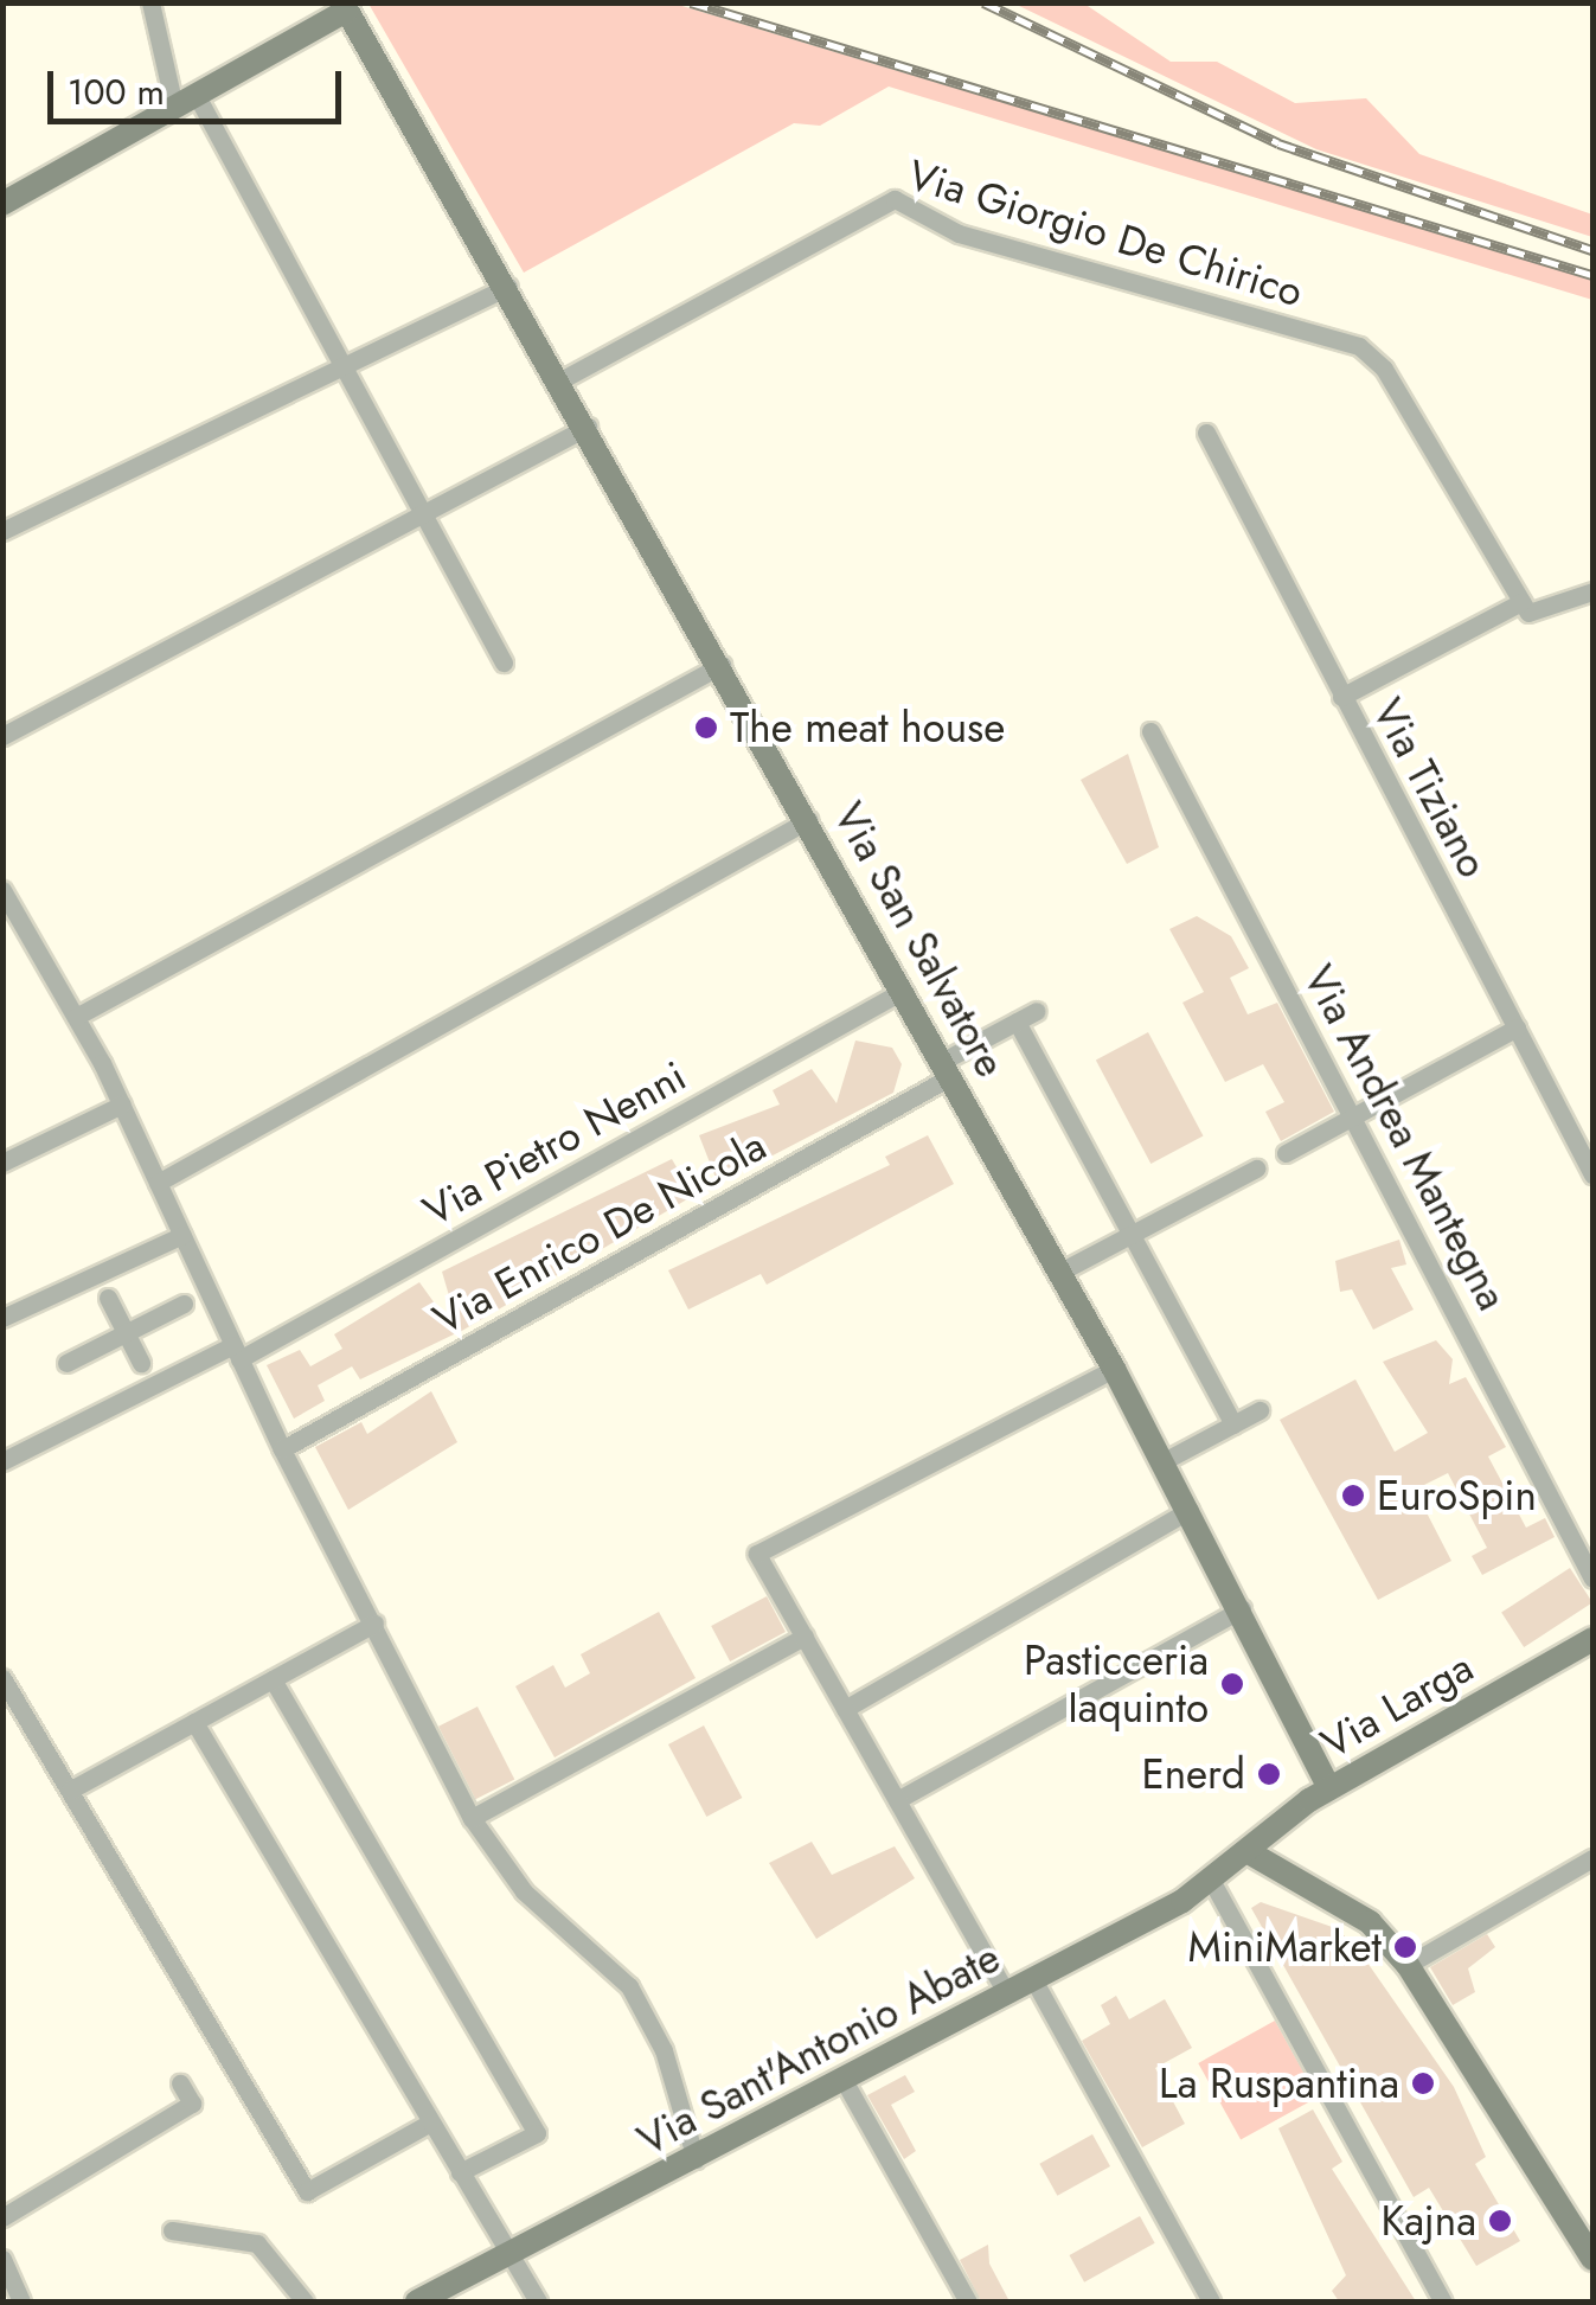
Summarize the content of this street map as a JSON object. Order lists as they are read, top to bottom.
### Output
{
  "streets": {
    "street": [
      "Via Giorgio De Chirico",
      "Via Tiziano",
      "Via San Salvatore",
      "Via Andrea Mantegna",
      "Via Pietro Nenni",
      "Via Enrico De Nicola",
      "Via Larga",
      "Via Sant'Antonio Abate"
    ]
  },
  "crossings": [
    ["Via Giorgio De Chirico", "Via San Salvatore"],
    ["Via San Salvatore", "Via Pietro Nenni"],
    ["Via San Salvatore", "Via Enrico De Nicola"],
    ["Via San Salvatore", "Via Larga"],
    ["Via Larga", "Via Sant'Antonio Abate"]
  ],
  "places": [
    "The meat house",
    "EuroSpin",
    "Pasticceria Iaquinto",
    "Enerd",
    "MiniMarket",
    "La Ruspantina",
    "Kajna"
  ],
  "scale_bar": "100 m"
}
